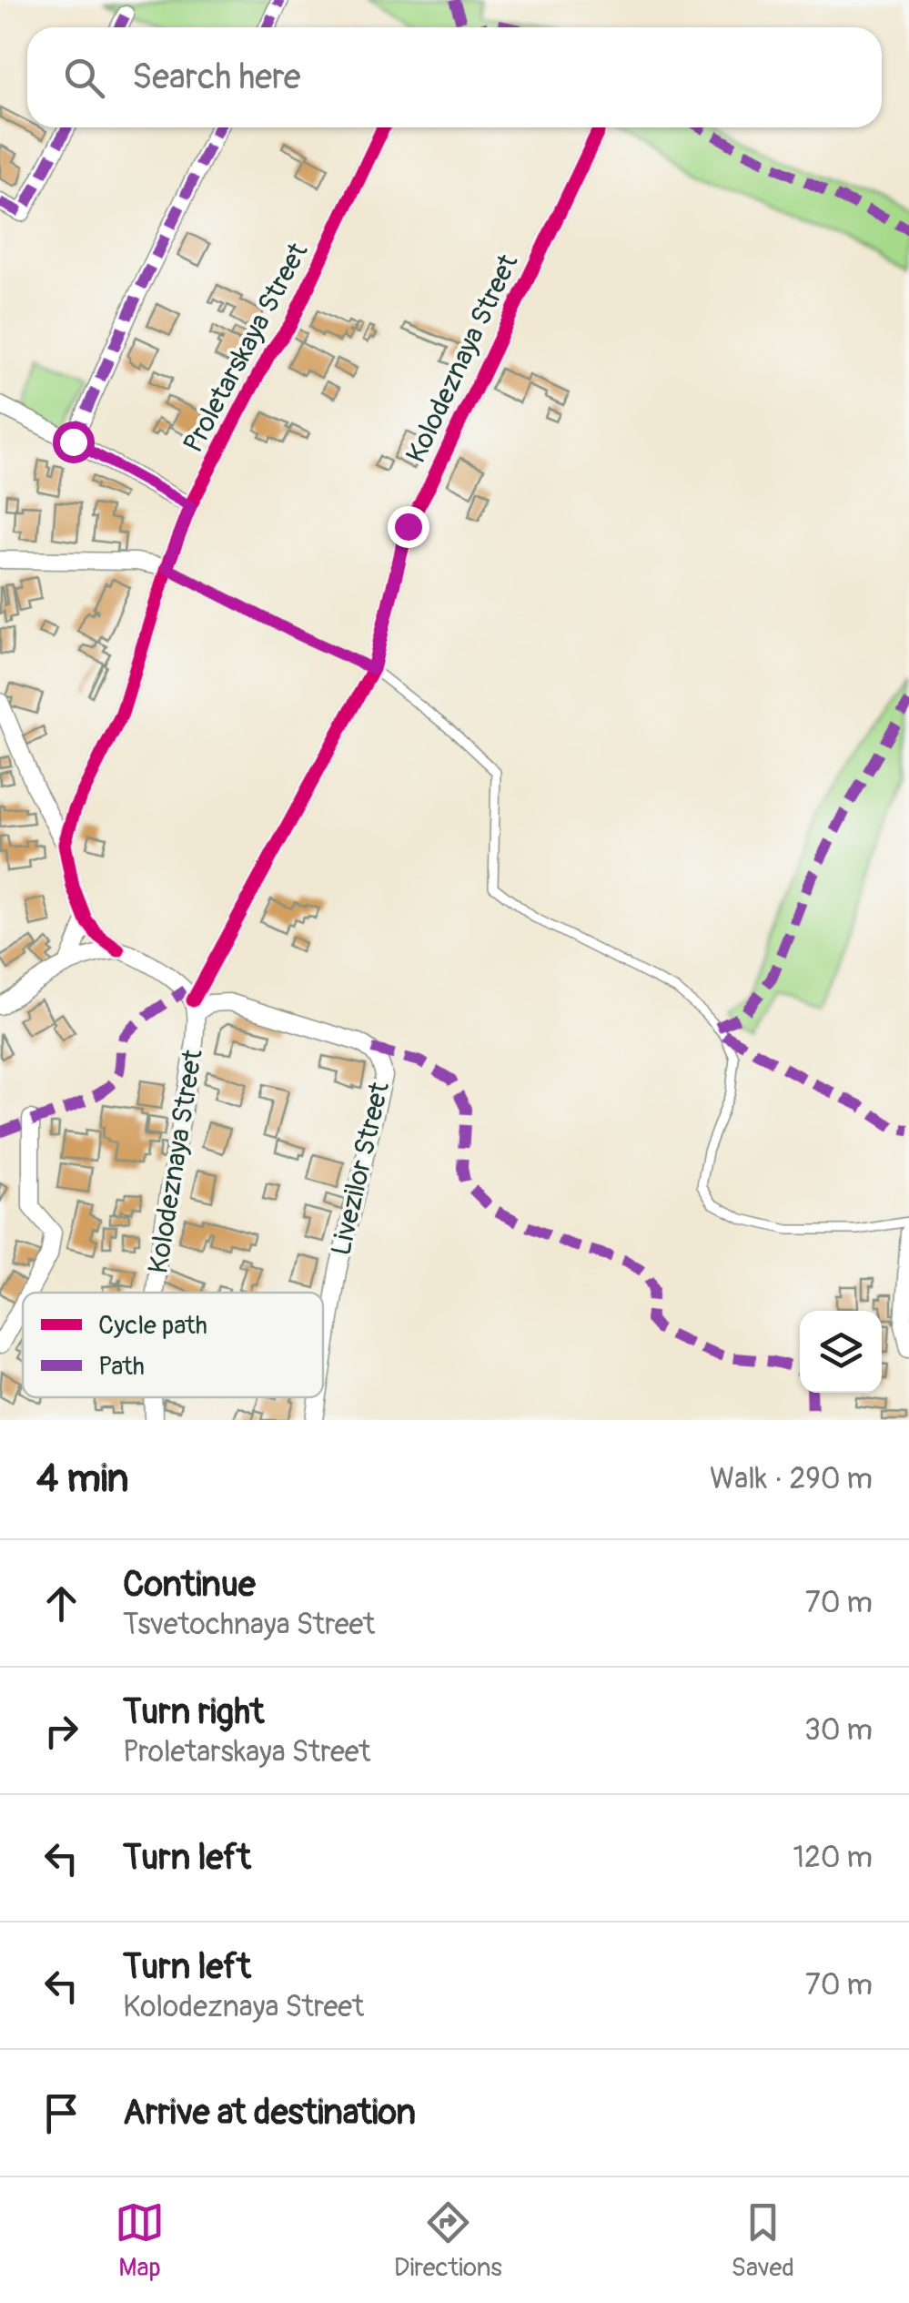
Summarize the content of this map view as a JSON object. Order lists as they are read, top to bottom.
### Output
{
  "streets": {
    "street": ["Proletarskaya Street", "Kolodeznaya Street", "Livezilor Street"]
  },
  "crossings": [
    ["Kolodeznaya Street", "Livezilor Street"]
  ],
  "legend": ["Cycle path", "Path"],
  "page": {
    "search": "Search here",
    "heading": ["4 min", "Walk · 290 m"],
    "list": [
      ["Continue", "Tsvetochnaya Street", "70 m"],
      ["Turn right", "Proletarskaya Street", "30 m"],
      ["Turn left", "120 m"],
      ["Turn left", "Kolodeznaya Street", "70 m"],
      "Arrive at destination"
    ],
    "nav": ["Map", "Directions", "Saved"]
  }
}
